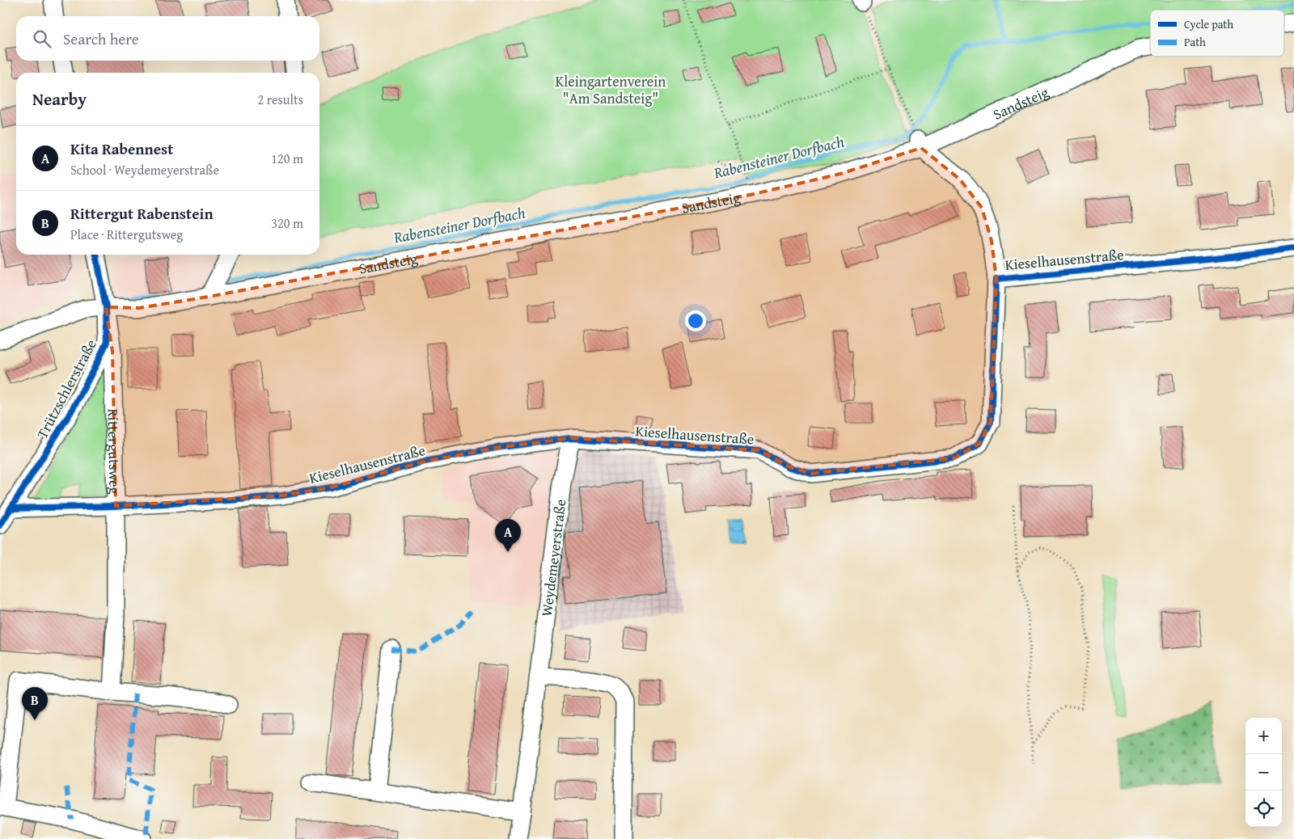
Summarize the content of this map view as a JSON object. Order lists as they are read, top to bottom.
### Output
{
  "streets": {
    "street": [
      "Sandsteig",
      "Kieselhausenstraße",
      "Trützschlerstraße",
      "Rittergutsweg",
      "Weydemeyerstraße"
    ]
  },
  "crossings": [
    ["Sandsteig", "Kieselhausenstraße"],
    ["Sandsteig", "Trützschlerstraße"],
    ["Sandsteig", "Rittergutsweg"],
    ["Kieselhausenstraße", "Trützschlerstraße"],
    ["Kieselhausenstraße", "Rittergutsweg"],
    ["Kieselhausenstraße", "Weydemeyerstraße"],
    ["Trützschlerstraße", "Rittergutsweg"]
  ],
  "water": ["Rabensteiner Dorfbach"],
  "parks": ["Kleingartenverein \"Am Sandsteig\""],
  "legend": ["Cycle path", "Path"],
  "page": {
    "search": "Search here",
    "heading": ["Nearby", "2 results"],
    "list": [
      {
        "mark": "A",
        "name": "Kita Rabennest",
        "note": "School · Weydemeyerstraße",
        "value": "120 m"
      },
      {
        "mark": "B",
        "name": "Rittergut Rabenstein",
        "note": "Place · Rittergutsweg",
        "value": "320 m"
      }
    ],
    "pins": ["A", "B"],
    "map_buttons": ["+", "−"]
  }
}
